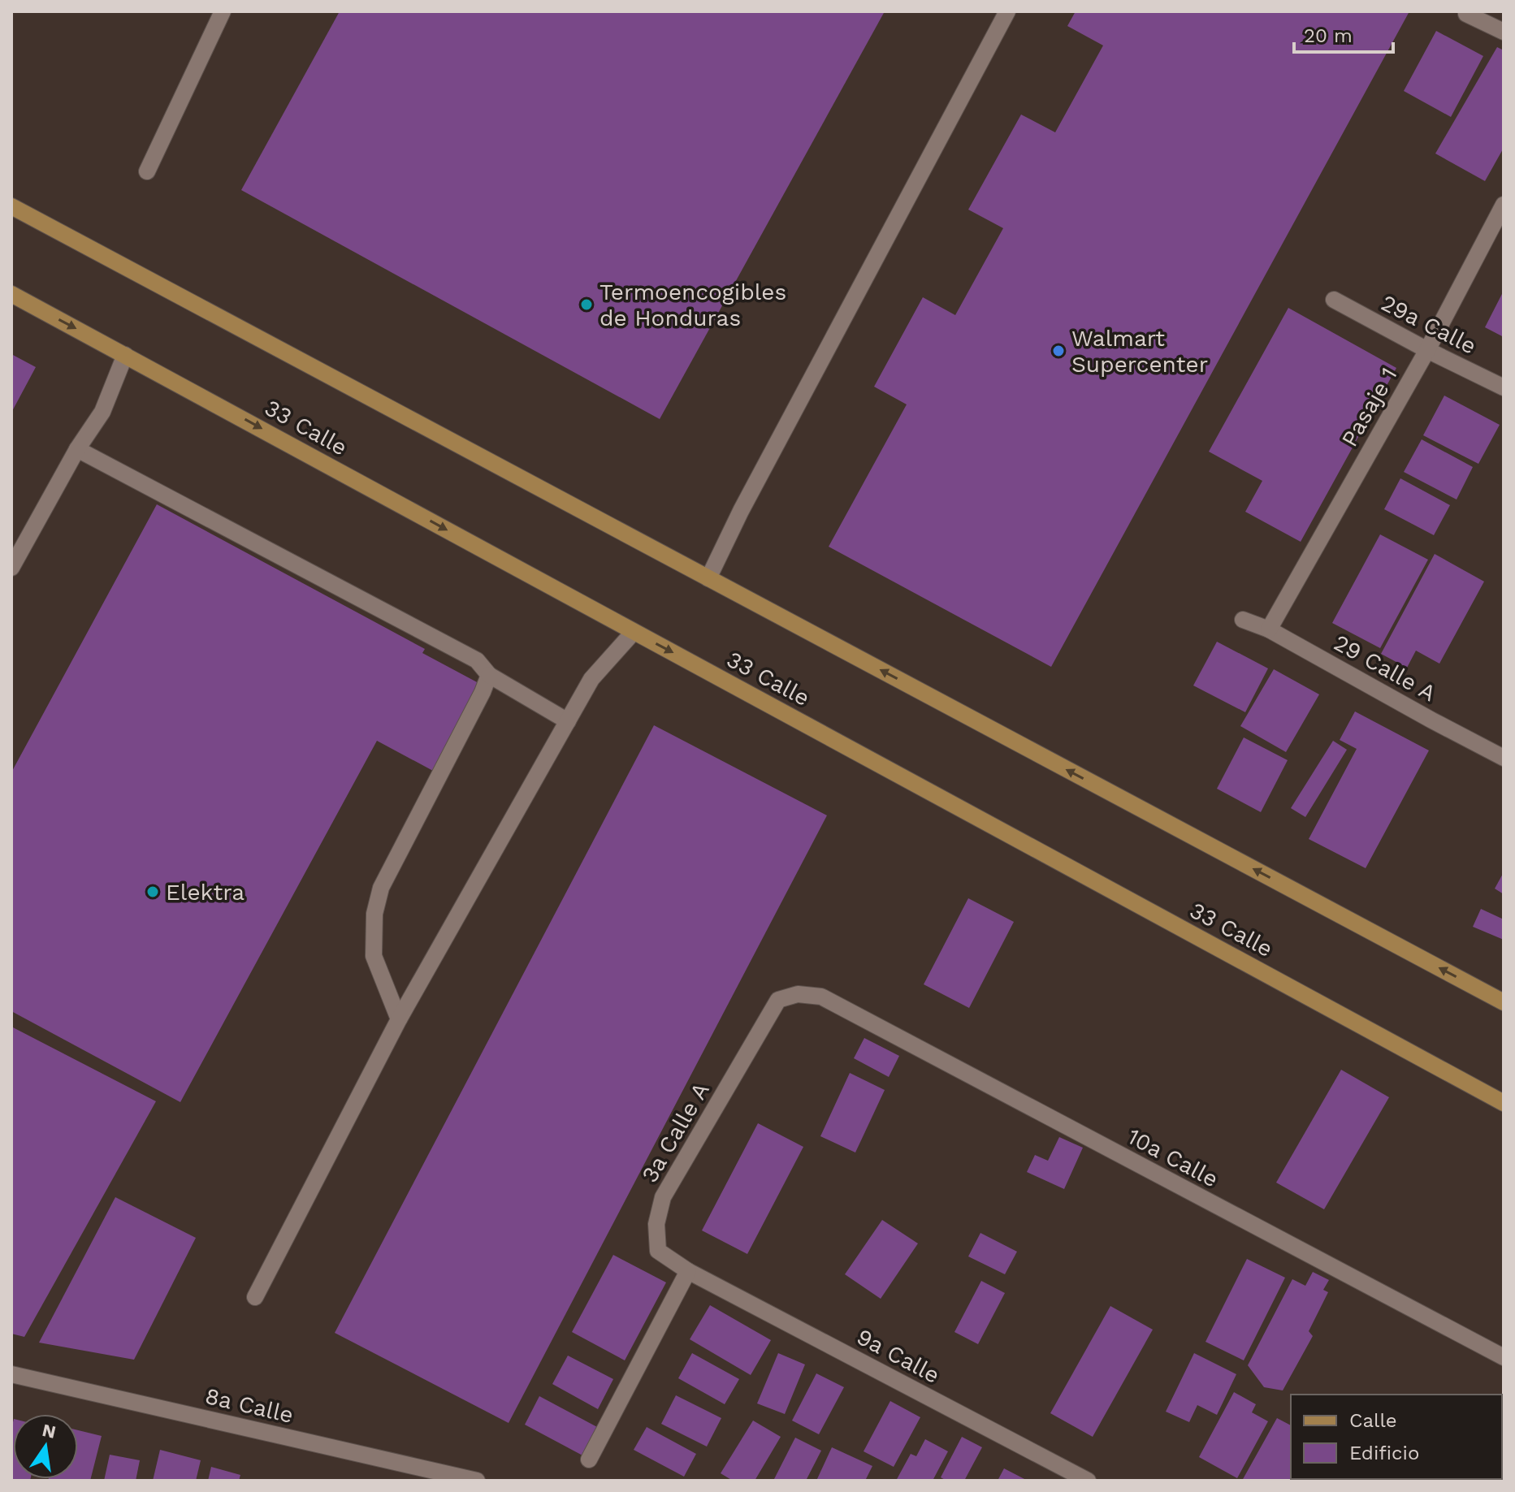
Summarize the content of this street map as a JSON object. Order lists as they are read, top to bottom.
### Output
{
  "streets": {
    "main road": ["33 Calle"],
    "street": [
      "29a Calle",
      "Pasaje 1",
      "29 Calle A",
      "3a Calle A",
      "10a Calle",
      "9a Calle",
      "8a Calle"
    ]
  },
  "crossings": [
    ["29a Calle", "Pasaje 1"],
    ["Pasaje 1", "29 Calle A"],
    ["3a Calle A", "10a Calle"],
    ["3a Calle A", "9a Calle"]
  ],
  "places": ["Termoencogibles de Honduras", "Walmart Supercenter", "Elektra"],
  "legend": ["Calle", "Edificio"],
  "scale_bar": "20 m",
  "north": "top"
}
